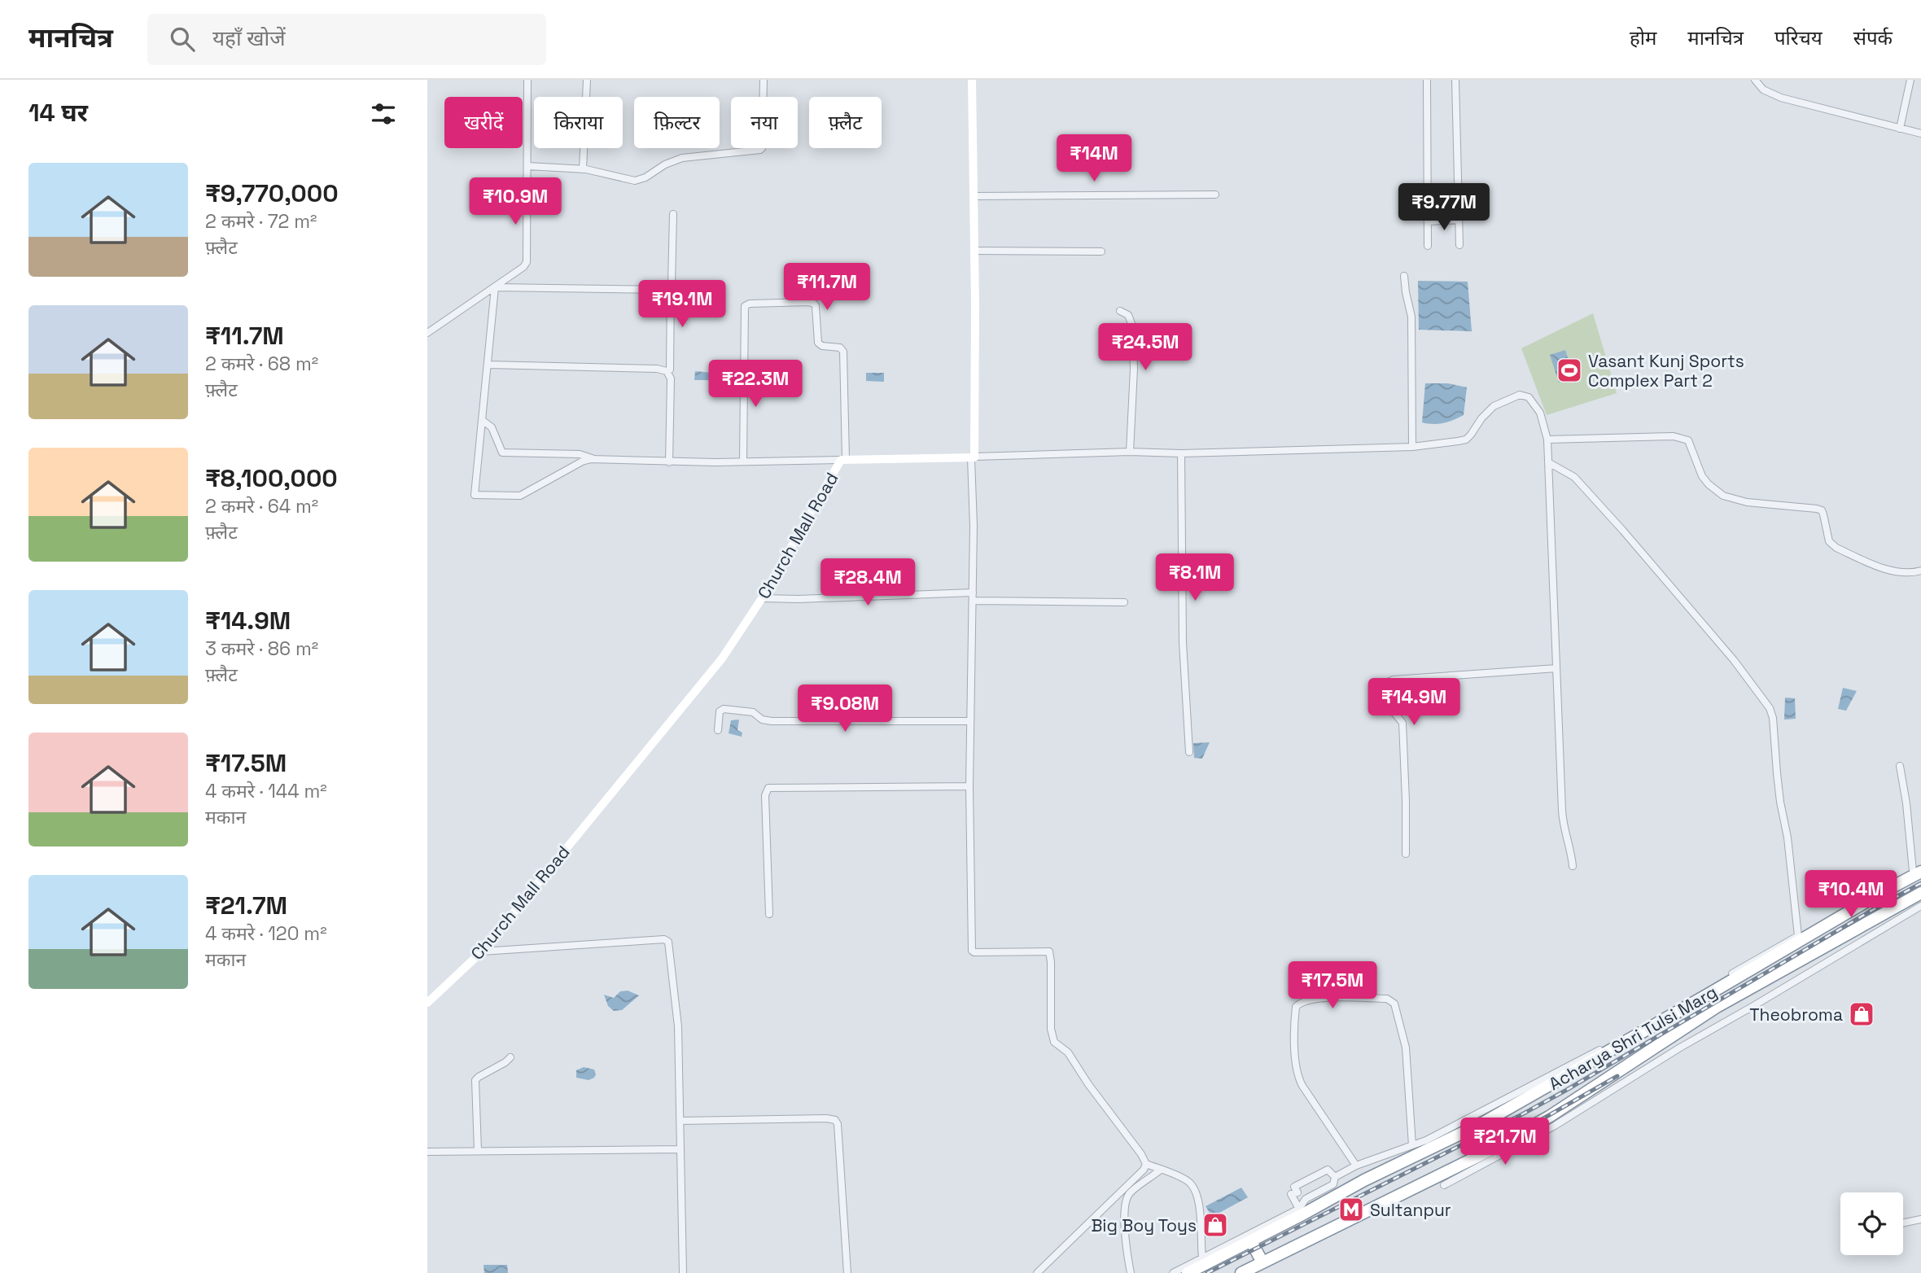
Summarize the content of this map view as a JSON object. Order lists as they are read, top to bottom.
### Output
{
  "streets": {
    "highway": ["Acharya Shri Tulsi Marg"],
    "street": ["Church Mall Road"]
  },
  "places": {
    "sports": ["Vasant Kunj Sports Complex Part 2"],
    "shop": ["Theobroma", "Big Boy Toys"],
    "metro station": ["Sultanpur"]
  },
  "page": {
    "header": "मानचित्र",
    "search": "यहाँ खोजें",
    "nav": [
      "होम",
      "मानचित्र",
      "परिचय",
      "संपर्क"
    ],
    "heading": "14 घर",
    "chip": [
      "खरीदें",
      "किराया",
      "फ़िल्टर",
      "नया",
      "फ़्लैट"
    ],
    "price": [
      "₹14M",
      "₹10.9M",
      "₹9.77M",
      "₹11.7M",
      "₹19.1M",
      "₹24.5M",
      "₹22.3M",
      "₹8.1M",
      "₹28.4M",
      "₹14.9M",
      "₹9.08M",
      "₹10.4M",
      "₹17.5M",
      "₹21.7M"
    ],
    "list": [
      {
        "name": "₹9,770,000",
        "note": "2 कमरे · 72 m² · फ़्लैट"
      },
      {
        "name": "₹11.7M",
        "note": "2 कमरे · 68 m² · फ़्लैट"
      },
      {
        "name": "₹8,100,000",
        "note": "2 कमरे · 64 m² · फ़्लैट"
      },
      {
        "name": "₹14.9M",
        "note": "3 कमरे · 86 m² · फ़्लैट"
      },
      {
        "name": "₹17.5M",
        "note": "4 कमरे · 144 m² · मकान"
      },
      {
        "name": "₹21.7M",
        "note": "4 कमरे · 120 m² · मकान"
      }
    ]
  }
}
